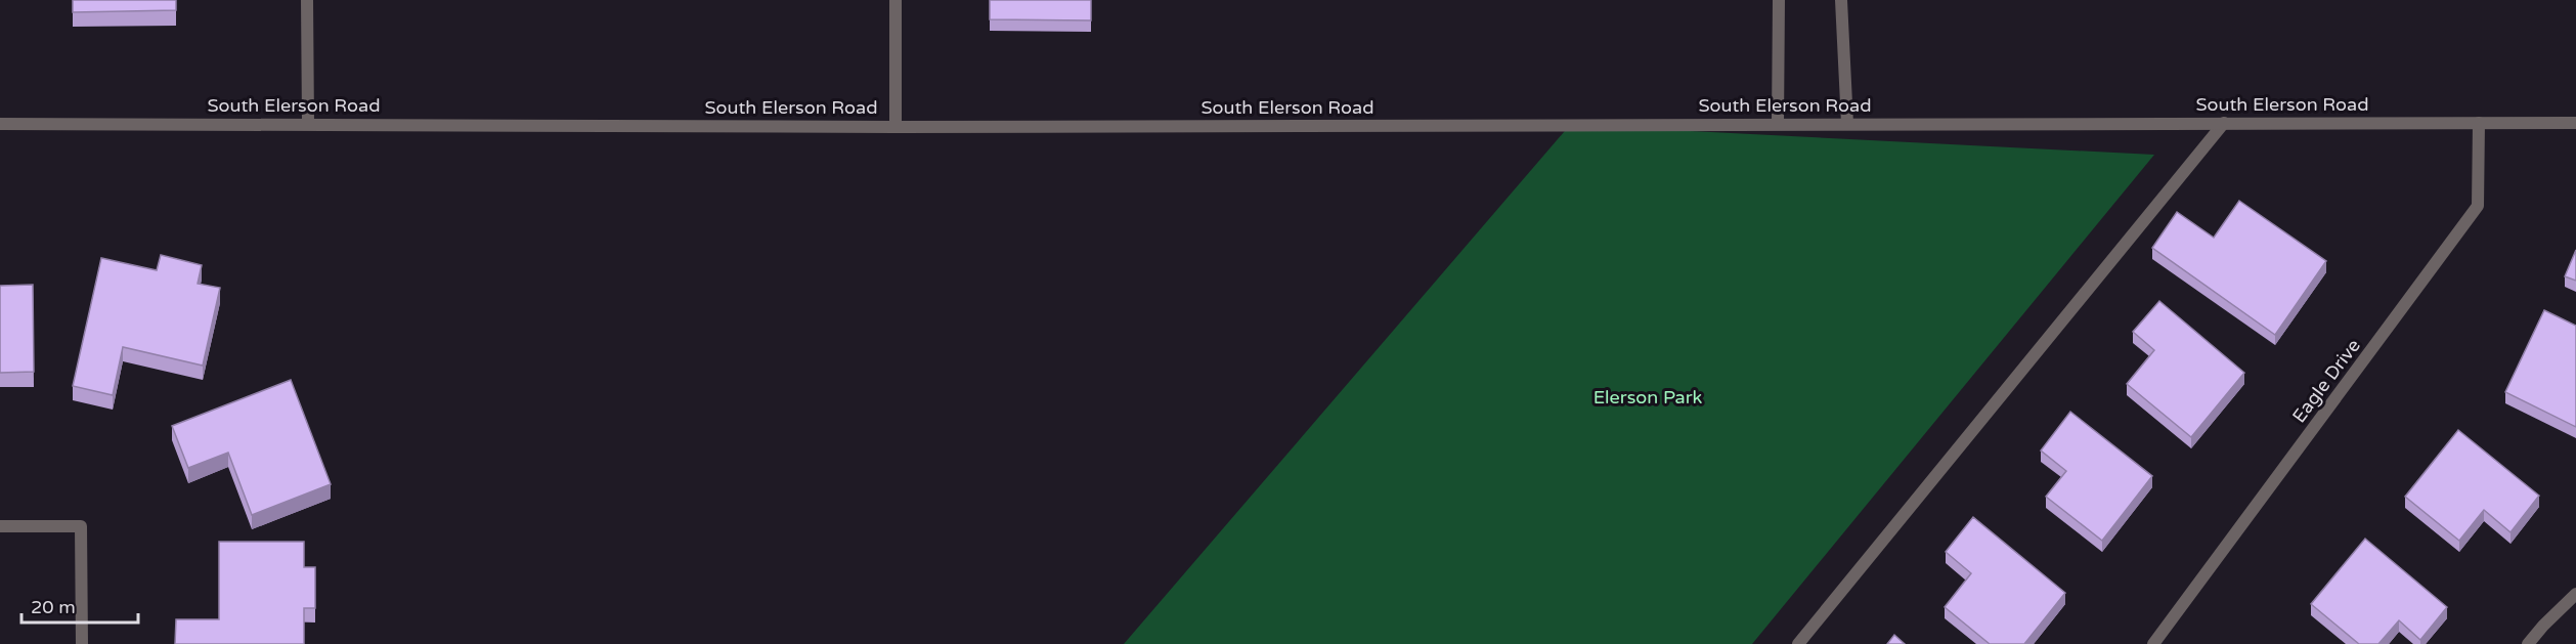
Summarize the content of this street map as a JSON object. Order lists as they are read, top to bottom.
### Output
{
  "streets": {
    "street": ["South Elerson Road", "Eagle Drive"]
  },
  "crossings": [
    ["South Elerson Road", "Eagle Drive"]
  ],
  "parks": ["Elerson Park"],
  "scale_bar": "20 m"
}
